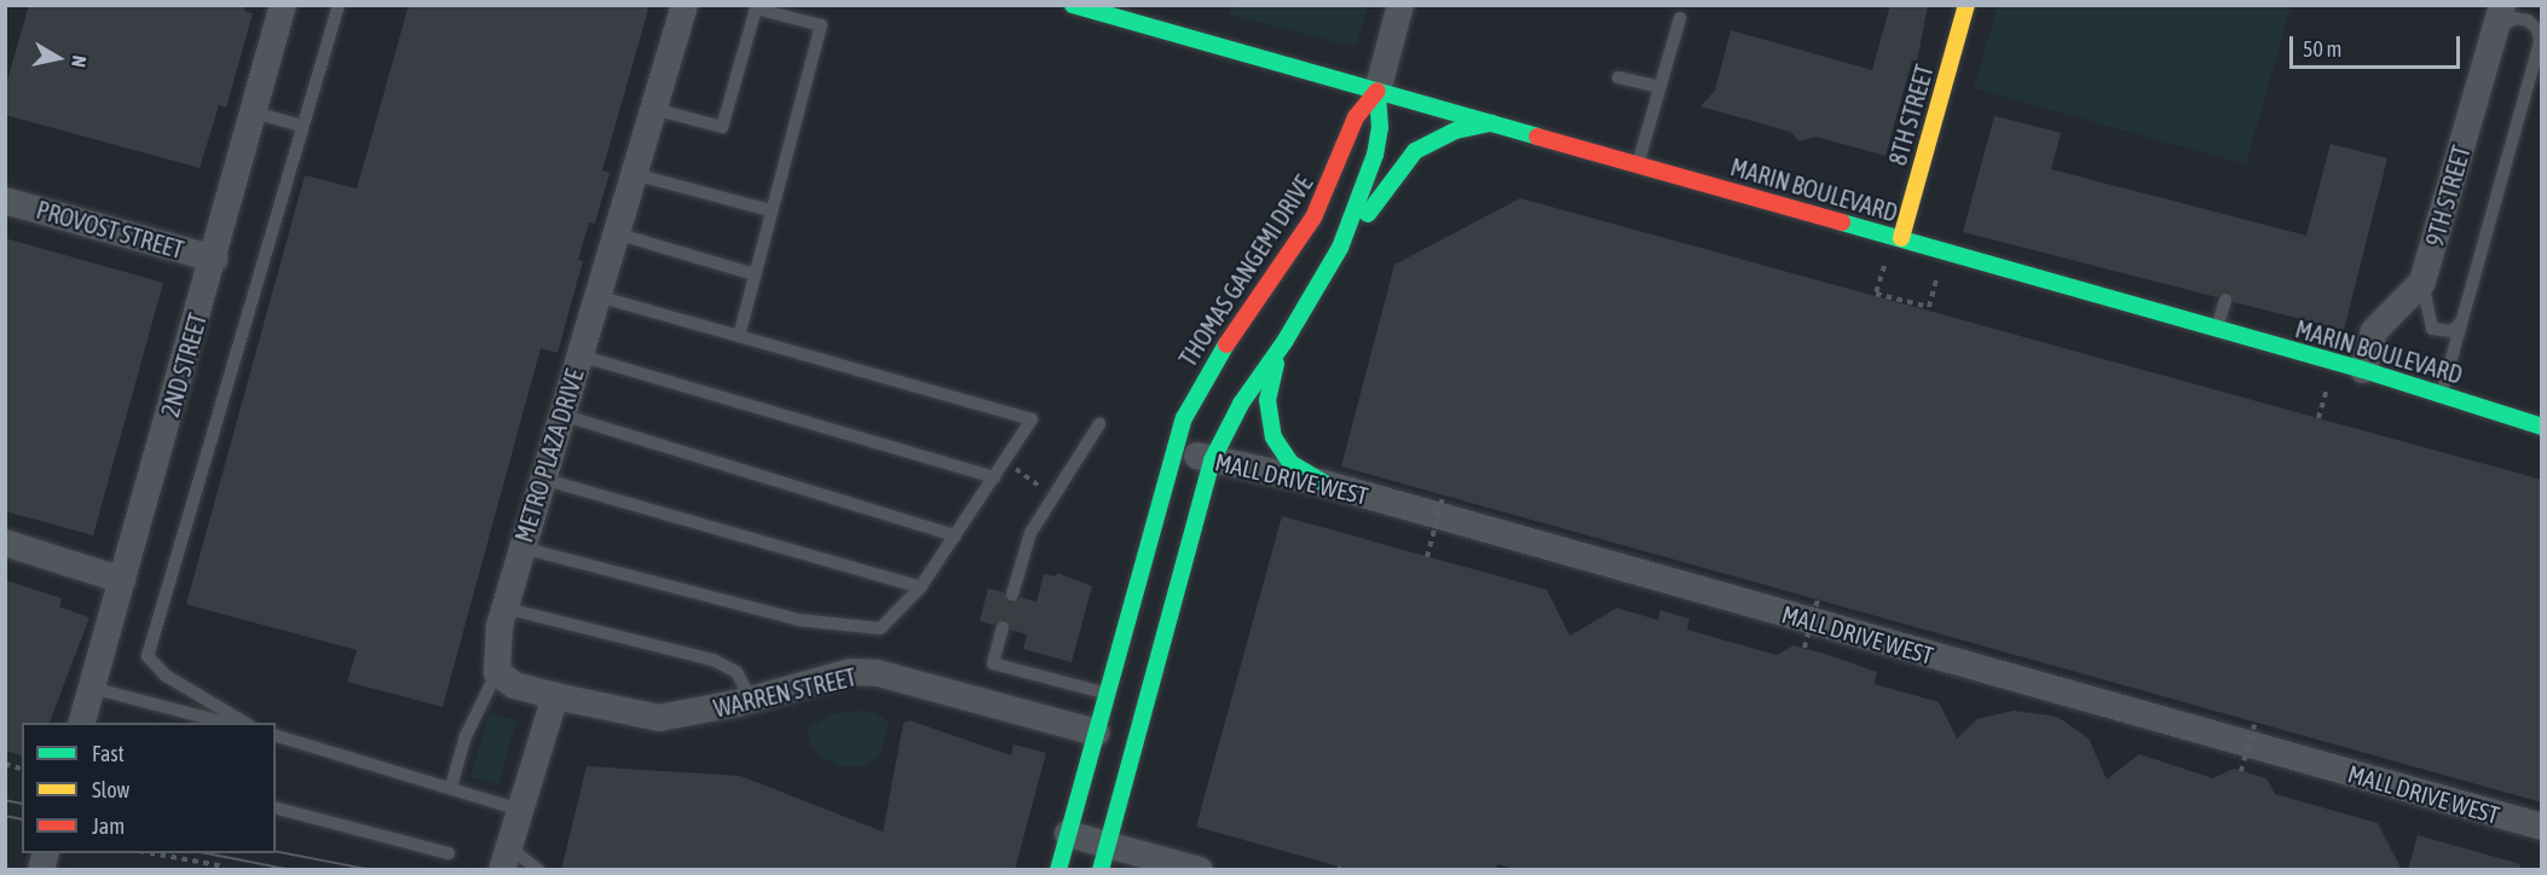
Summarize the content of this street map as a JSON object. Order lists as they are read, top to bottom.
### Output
{
  "streets": {
    "street": [
      "8TH STREET",
      "MARIN BOULEVARD",
      "9TH STREET",
      "PROVOST STREET",
      "THOMAS GANGEMI DRIVE",
      "2ND STREET",
      "METRO PLAZA DRIVE",
      "MALL DRIVE WEST",
      "WARREN STREET"
    ]
  },
  "crossings": [
    ["8TH STREET", "MARIN BOULEVARD"],
    ["MARIN BOULEVARD", "9TH STREET"],
    ["MARIN BOULEVARD", "THOMAS GANGEMI DRIVE"],
    ["PROVOST STREET", "2ND STREET"],
    ["THOMAS GANGEMI DRIVE", "MALL DRIVE WEST"],
    ["THOMAS GANGEMI DRIVE", "WARREN STREET"]
  ],
  "legend": ["Fast", "Slow", "Jam"],
  "scale_bar": "50 m",
  "north": "right"
}
